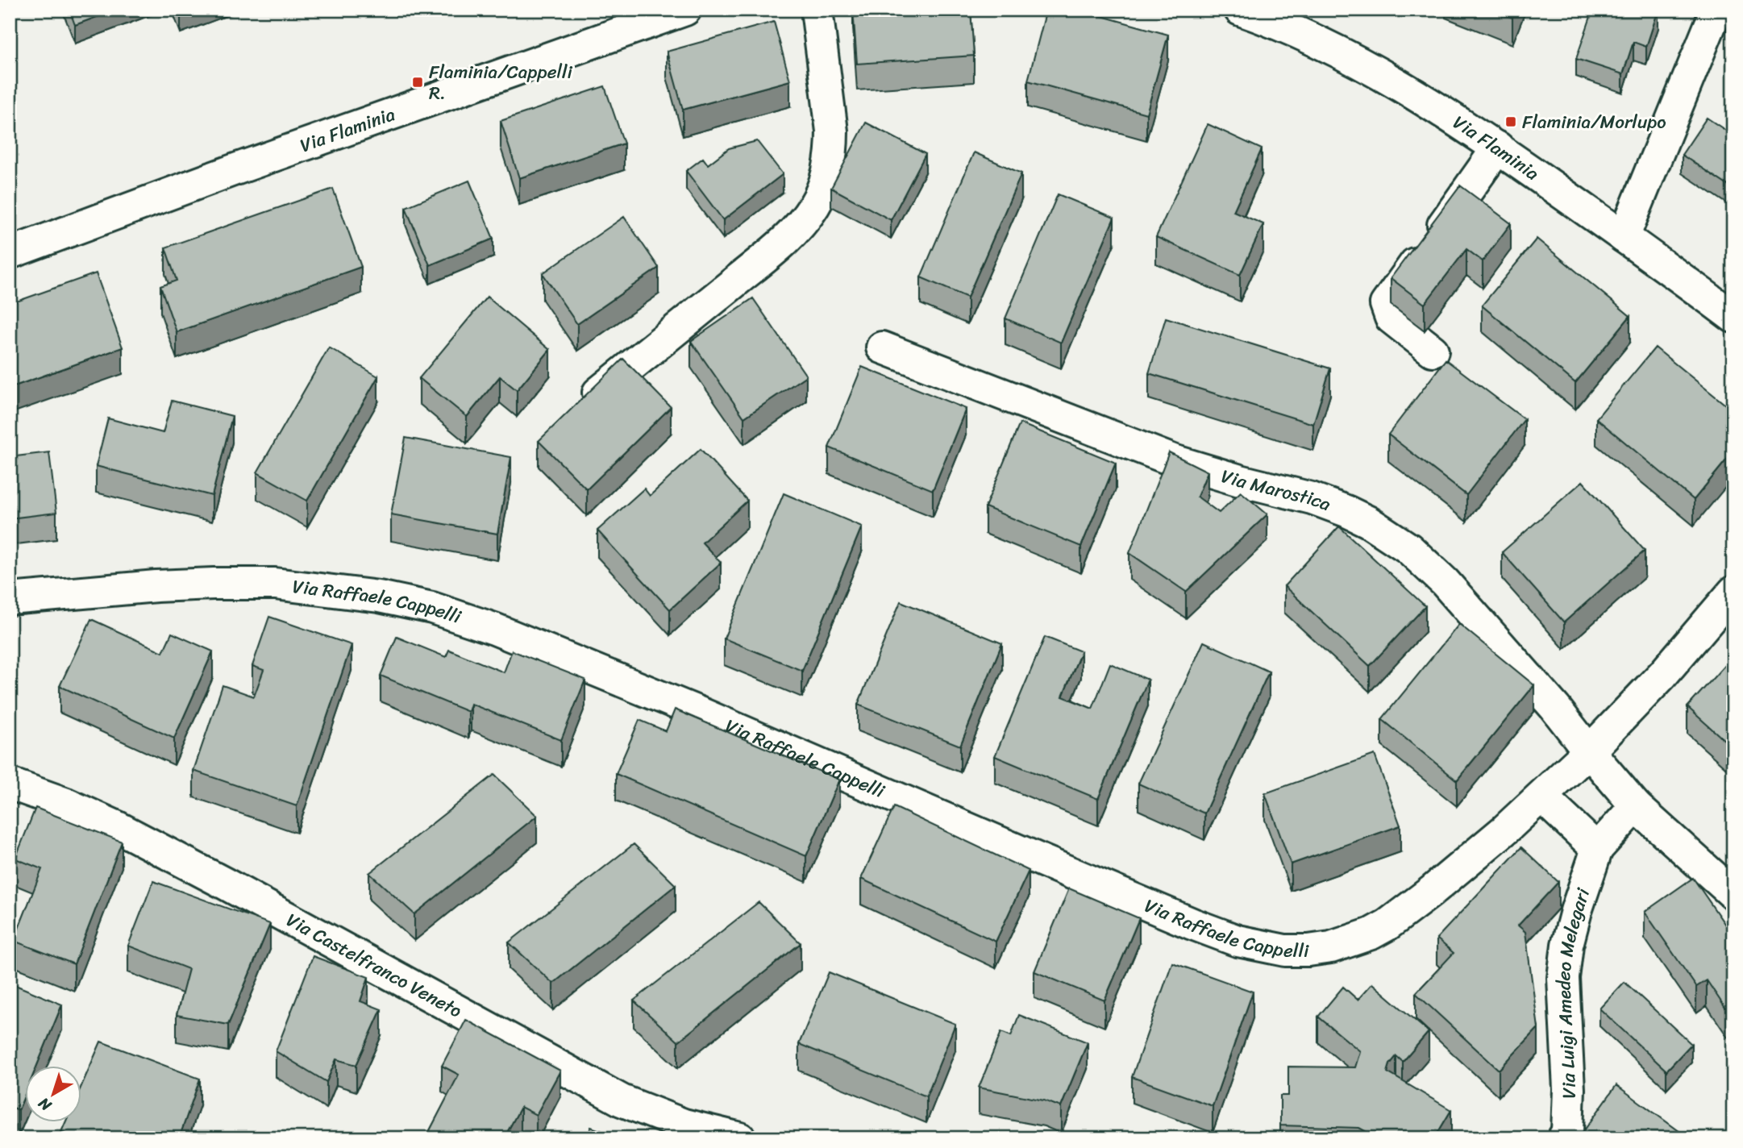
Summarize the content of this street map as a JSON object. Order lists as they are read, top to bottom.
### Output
{
  "streets": {
    "street": [
      "Via Flaminia",
      "Via Marostica",
      "Via Raffaele Cappelli",
      "Via Castelfranco Veneto",
      "Via Luigi Amedeo Melegari"
    ]
  },
  "crossings": [
    ["Via Marostica", "Via Raffaele Cappelli"]
  ],
  "places": {
    "transit": ["Flaminia/Cappelli R.", "Flaminia/Morlupo"]
  },
  "north": "bottom left"
}
